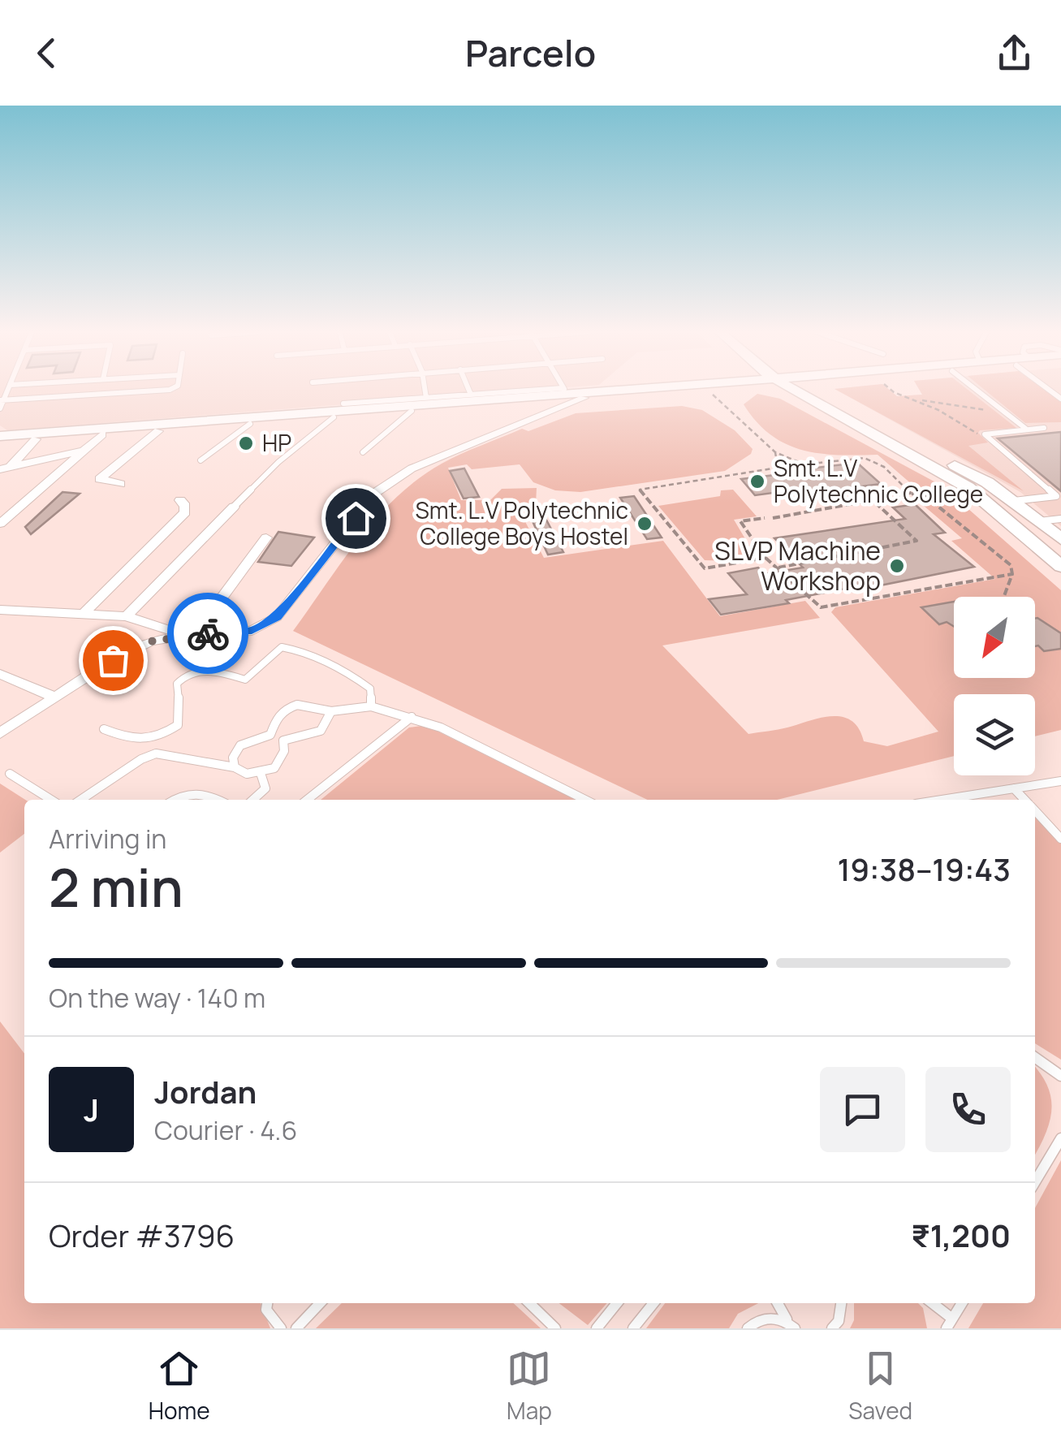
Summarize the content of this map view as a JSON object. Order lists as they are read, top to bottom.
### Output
{
  "places": [
    "HP",
    "Smt. L.V Polytechnic College",
    "Smt. L.V Polytechnic College Boys Hostel",
    "SLVP Machine Workshop"
  ],
  "north": "bottom left",
  "page": {
    "header": "Parcelo",
    "heading": ["2 min", "Arriving in", "19:38–19:43"],
    "panel": [
      "Jordan",
      "Courier · 4.6",
      "Order #3796",
      "₹1,200"
    ],
    "bar": "On the way · 140 m",
    "round": "J",
    "tabs": ["Home", "Map", "Saved"]
  }
}
